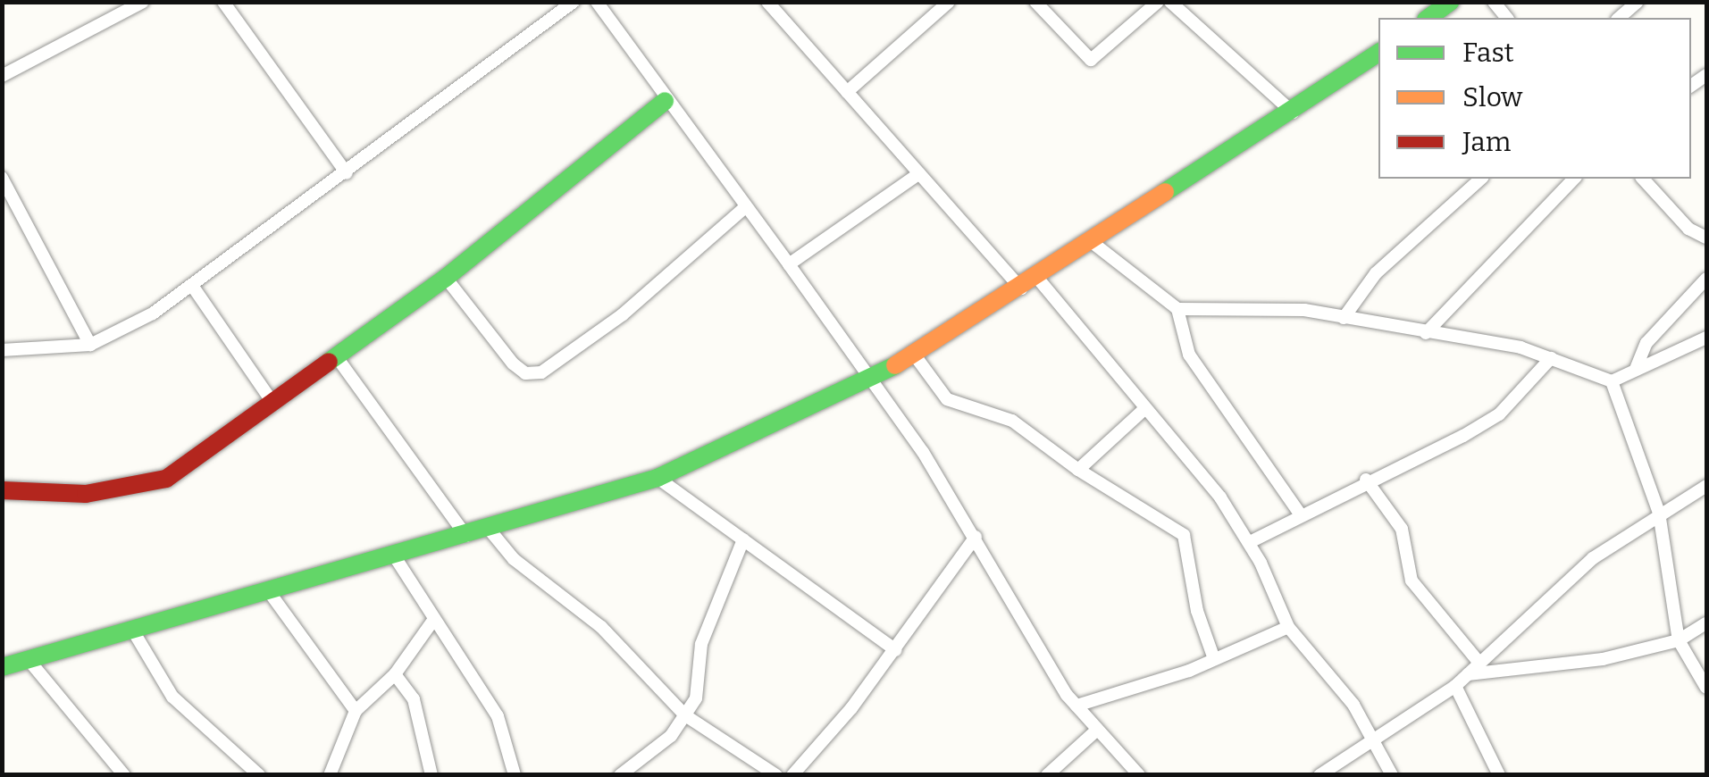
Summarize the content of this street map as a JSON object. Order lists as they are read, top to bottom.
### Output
{
  "legend": ["Fast", "Slow", "Jam"]
}
